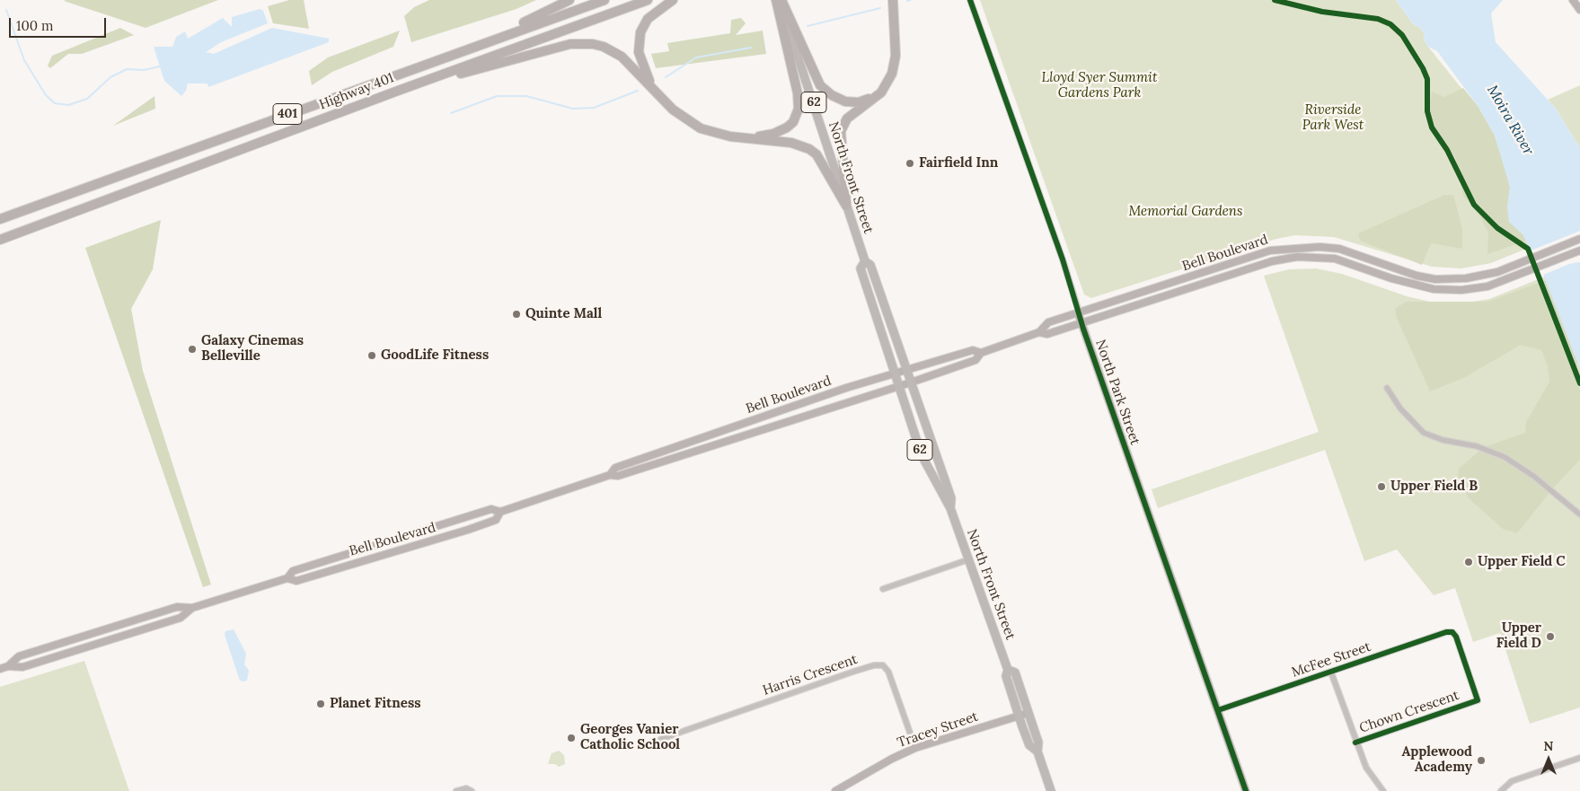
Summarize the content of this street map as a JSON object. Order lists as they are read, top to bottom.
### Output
{
  "streets": {
    "highway": ["Highway 401", "401"],
    "main road": [
      "62",
      "North Front Street",
      "Bell Boulevard",
      "North Park Street",
      "Tracey Street"
    ],
    "street": ["McFee Street", "Harris Crescent", "Chown Crescent"]
  },
  "crossings": [
    ["North Front Street", "Bell Boulevard"],
    ["North Front Street", "Tracey Street"],
    ["Bell Boulevard", "North Park Street"],
    ["North Park Street", "McFee Street"],
    ["McFee Street", "Chown Crescent"],
    ["Harris Crescent", "Tracey Street"]
  ],
  "water": ["Moira River"],
  "parks": ["Lloyd Syer Summit Gardens Park", "Riverside Park West", "Memorial Gardens"],
  "places": [
    "Fairfield Inn",
    "Quinte Mall",
    "Galaxy Cinemas Belleville",
    "GoodLife Fitness",
    "Upper Field B",
    "Upper Field C",
    "Upper Field D",
    "Planet Fitness",
    "Georges Vanier Catholic School",
    "Applewood Academy"
  ],
  "scale_bar": "100 m",
  "north": "top"
}
